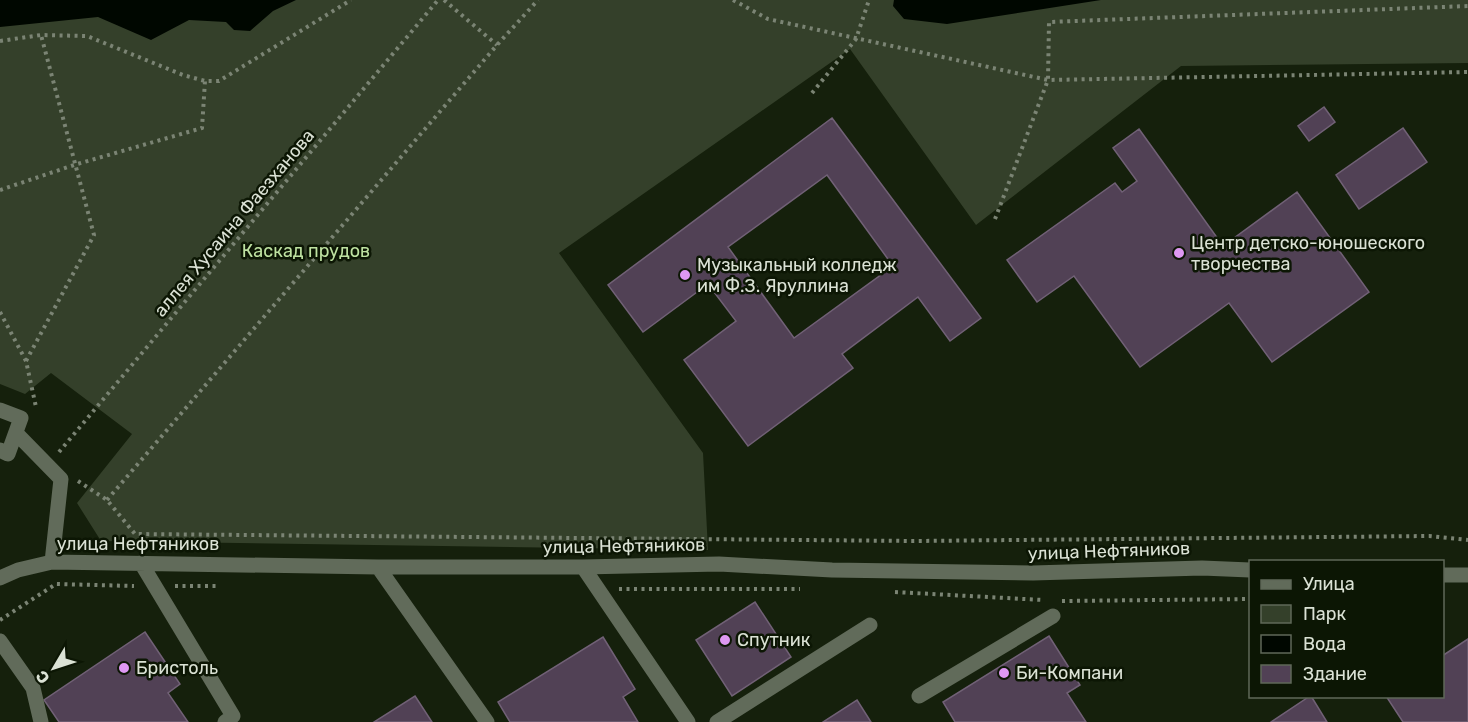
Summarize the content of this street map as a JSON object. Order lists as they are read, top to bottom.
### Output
{
  "streets": {
    "street": ["улица Нефтяников"],
    "path": ["аллея Хусаина Фаезханова"]
  },
  "parks": ["Каскад прудов"],
  "places": [
    "Центр детско-юношеского творчества",
    "Музыкальный колледж им Ф.З. Яруллина",
    "Спутник",
    "Бристоль",
    "Би-Компани"
  ],
  "legend": [
    "Улица",
    "Парк",
    "Вода",
    "Здание"
  ],
  "north": "bottom left"
}
